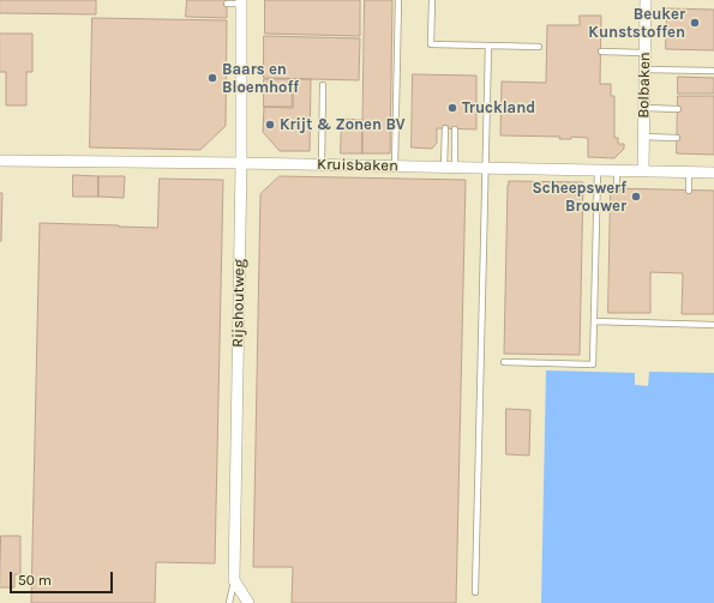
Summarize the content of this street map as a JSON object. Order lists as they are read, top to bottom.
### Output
{
  "streets": {
    "street": ["Bolbaken", "Kruisbaken", "Rijshoutweg"]
  },
  "crossings": [
    ["Bolbaken", "Kruisbaken"],
    ["Kruisbaken", "Rijshoutweg"]
  ],
  "places": [
    "Beuker Kunststoffen",
    "Baars en Bloemhoff",
    "Truckland",
    "Krijt & Zonen BV",
    "Scheepswerf Brouwer"
  ],
  "scale_bar": "50 m"
}
